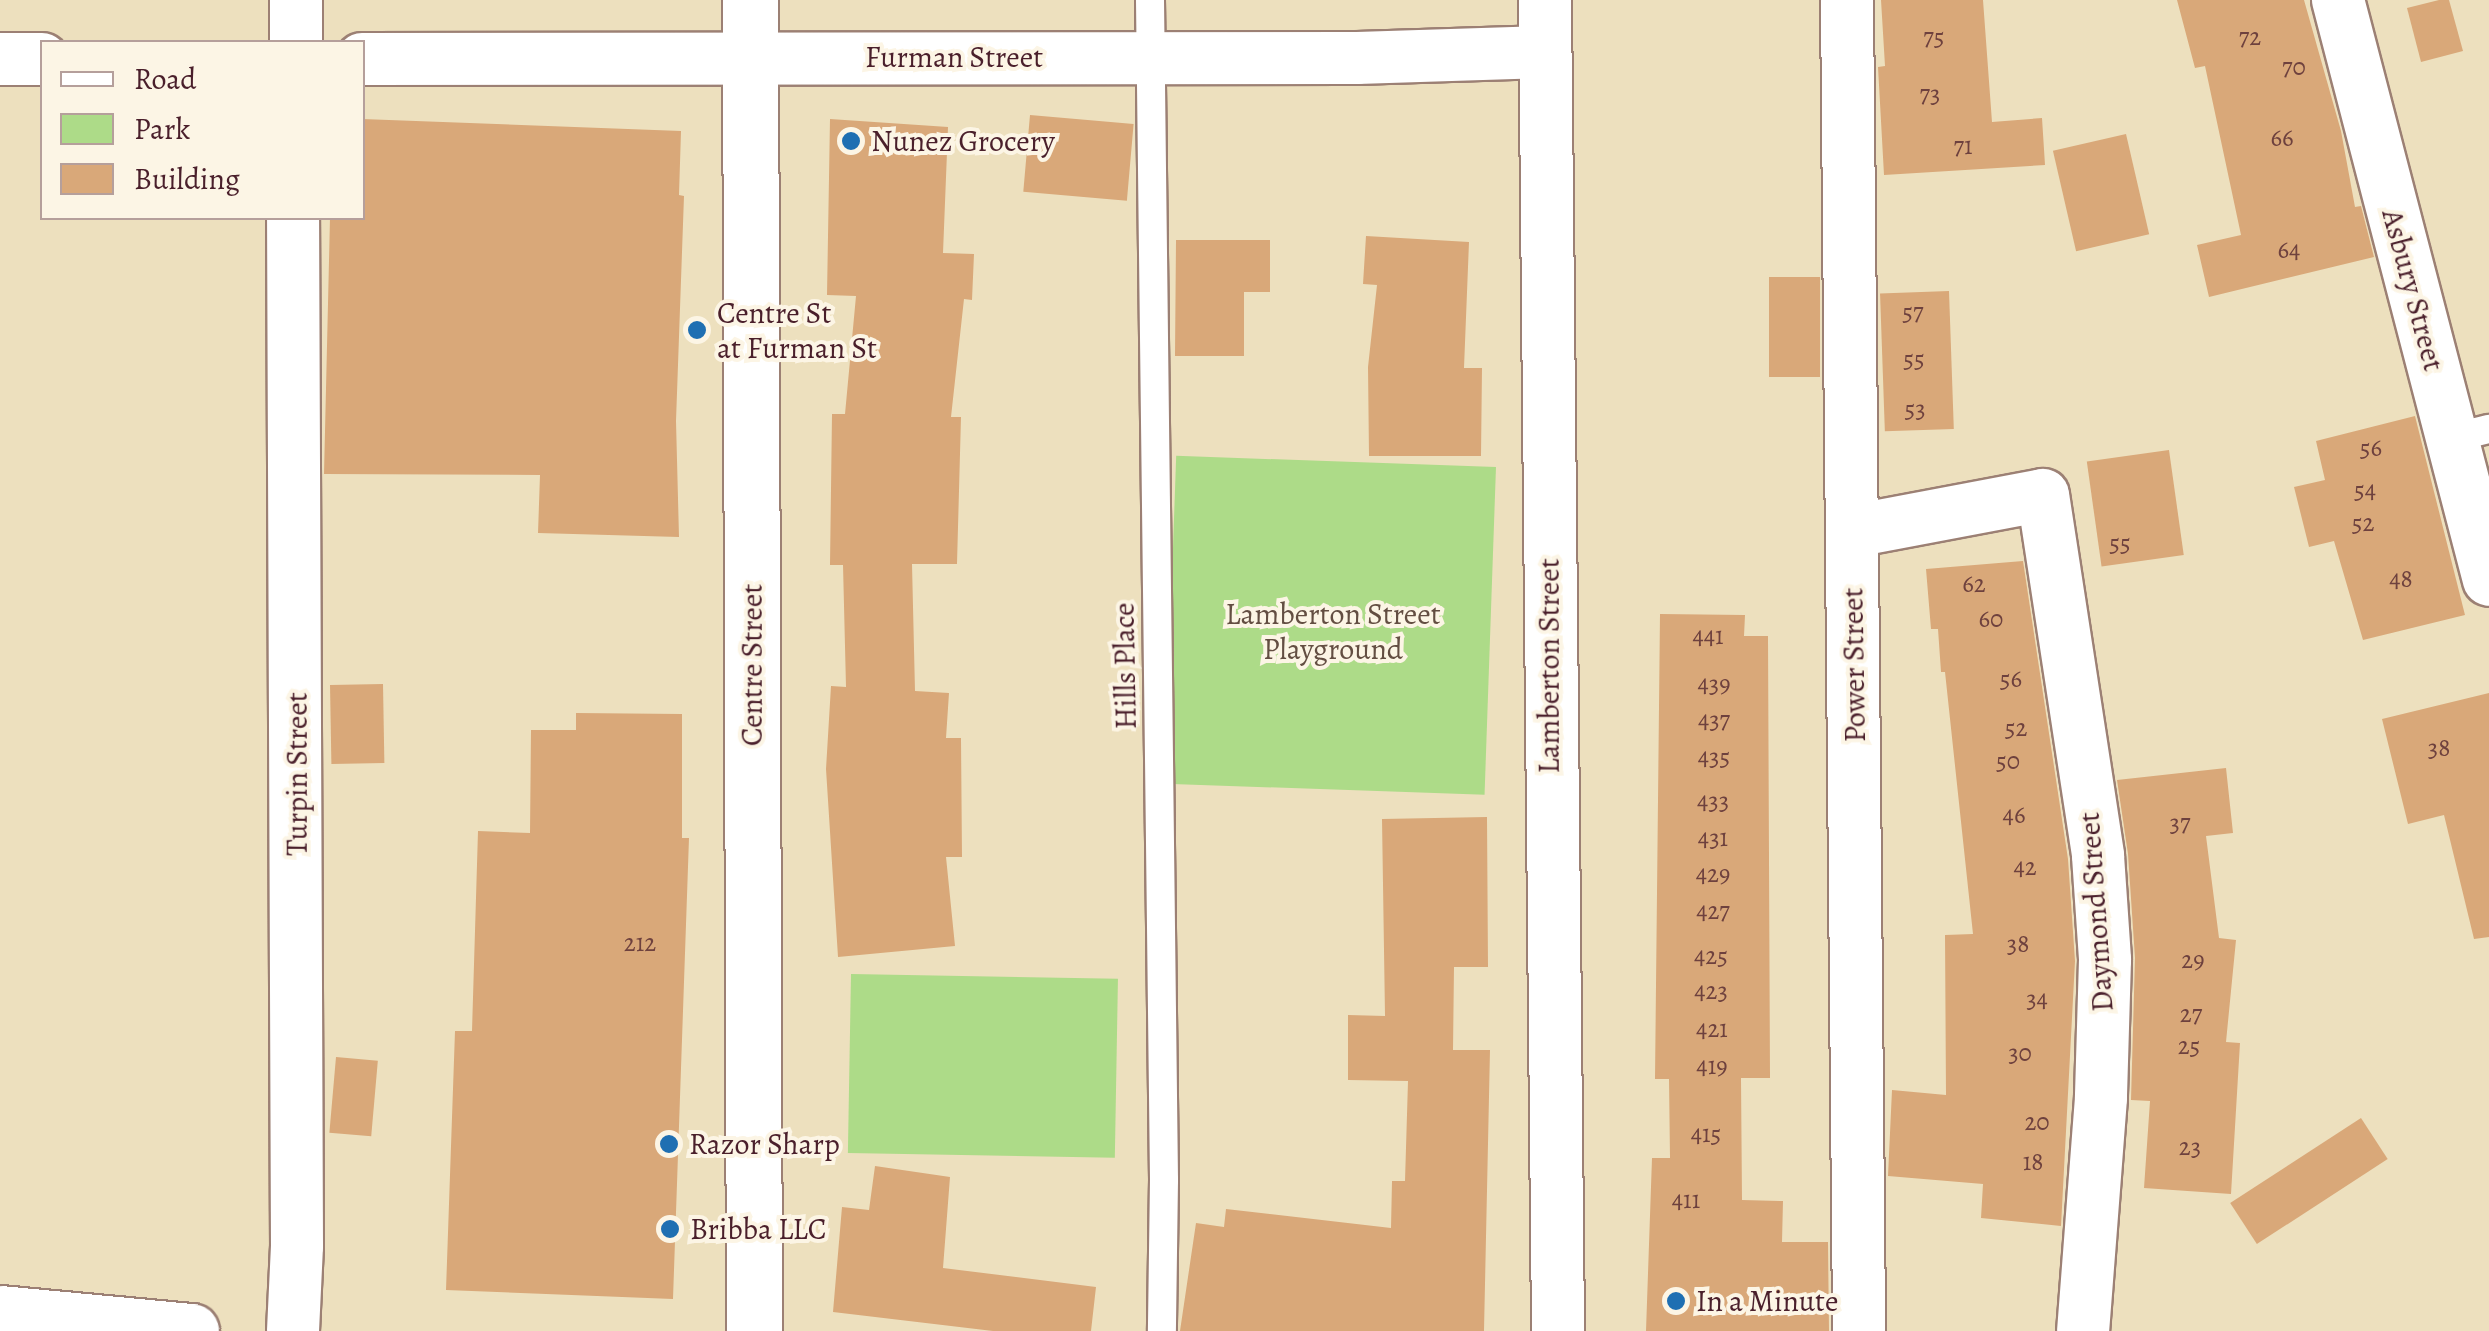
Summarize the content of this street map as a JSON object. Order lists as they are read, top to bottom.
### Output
{
  "streets": {
    "street": [
      "Furman Street",
      "Asbury Street",
      "Centre Street",
      "Power Street",
      "Lamberton Street",
      "Turpin Street",
      "Daymond Street"
    ],
    "lane": ["Hills Place"]
  },
  "crossings": [
    ["Furman Street", "Centre Street"],
    ["Furman Street", "Hills Place"],
    ["Furman Street", "Lamberton Street"],
    ["Power Street", "Daymond Street"]
  ],
  "parks": ["Lamberton Street Playground"],
  "places": [
    "Nunez Grocery",
    "Centre St at Furman St",
    "Razor Sharp",
    "Bribba LLC",
    "In a Minute"
  ],
  "house_numbers": [
    "75",
    "72",
    "70",
    "73",
    "66",
    "71",
    "64",
    "57",
    "55",
    "53",
    "56",
    "54",
    "52",
    "55",
    "48",
    "62",
    "60",
    "441",
    "56",
    "439",
    "437",
    "52",
    "38",
    "435",
    "50",
    "433",
    "46",
    "37",
    "431",
    "42",
    "429",
    "427",
    "212",
    "38",
    "425",
    "29",
    "423",
    "34",
    "27",
    "421",
    "25",
    "30",
    "419",
    "20",
    "415",
    "23",
    "18",
    "411"
  ],
  "legend": ["Road", "Park", "Building"]
}
